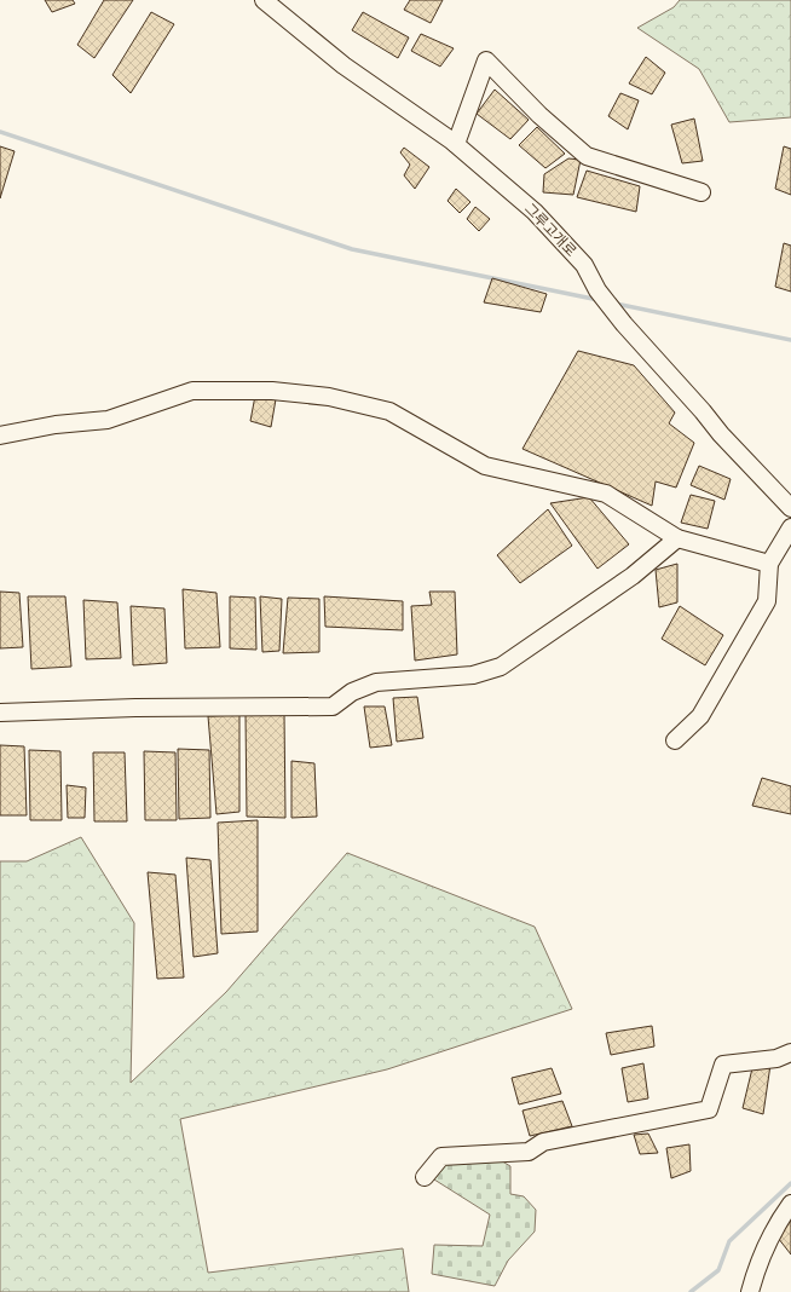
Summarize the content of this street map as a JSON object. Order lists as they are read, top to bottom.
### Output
{
  "streets": {
    "street": ["그루고개로"]
  }
}
